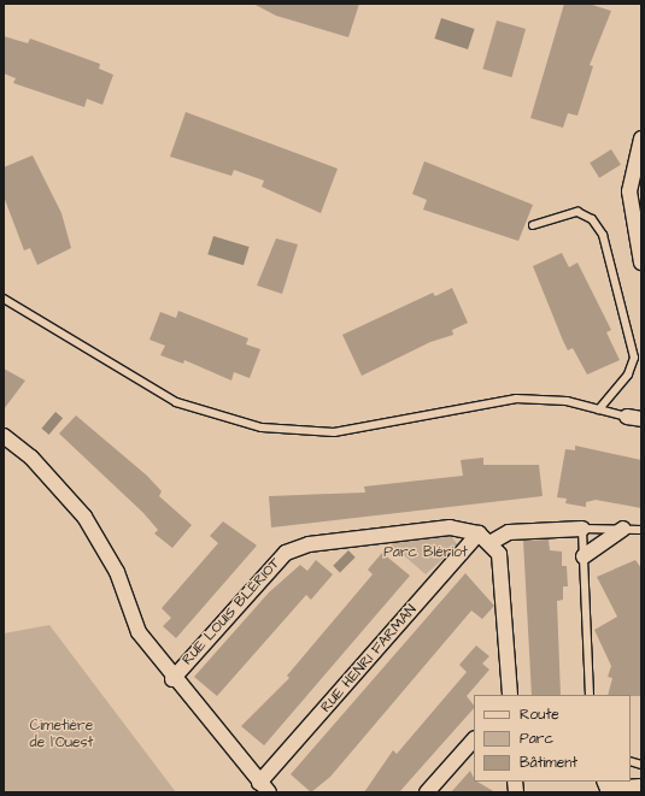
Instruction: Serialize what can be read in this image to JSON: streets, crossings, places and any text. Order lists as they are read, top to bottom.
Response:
{
  "streets": {
    "street": ["RUE LOUIS BLÉRIOT", "RUE HENRI FARMAN"]
  },
  "crossings": [
    ["RUE LOUIS BLÉRIOT", "RUE HENRI FARMAN"]
  ],
  "parks": ["Parc Blériot", "Cimetière de l'Ouest"],
  "legend": ["Route", "Parc", "Bâtiment"]
}
